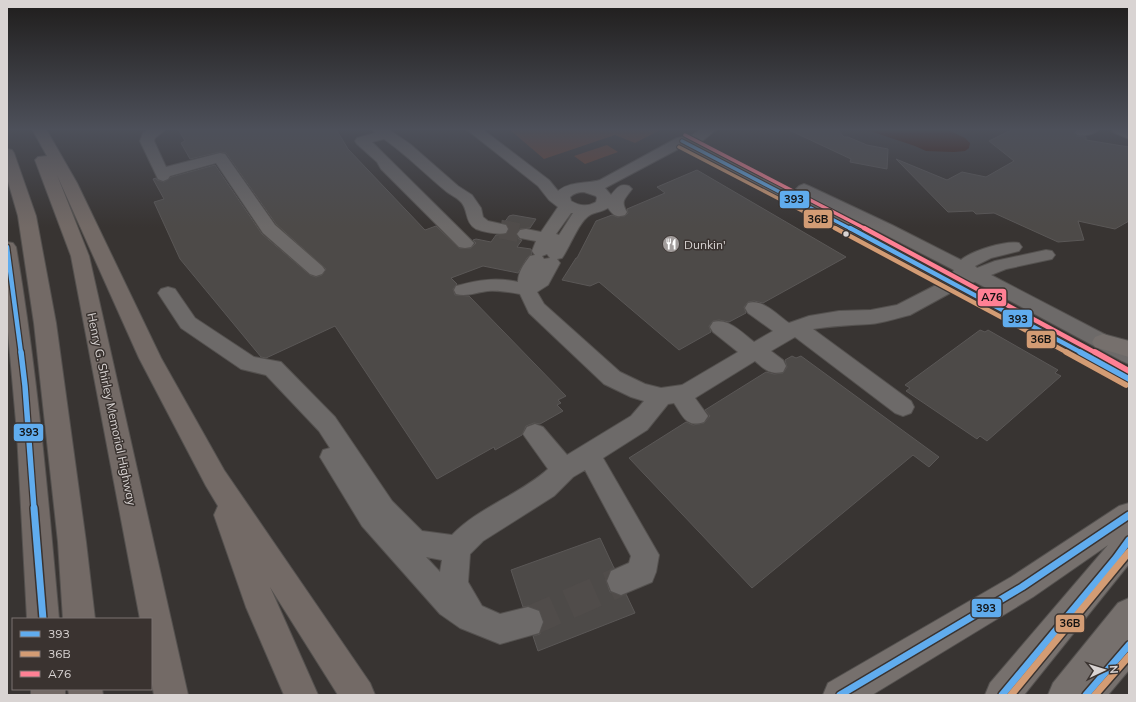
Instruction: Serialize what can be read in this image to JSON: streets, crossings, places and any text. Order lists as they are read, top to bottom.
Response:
{
  "streets": {
    "highway": ["Henry G. Shirley Memorial Highway"]
  },
  "places": {
    "restaurant": ["Dunkin'"]
  },
  "lines": ["transit line 393", "transit line 36B", "transit line A76"],
  "legend": ["393", "36B", "A76"],
  "north": "right"
}
